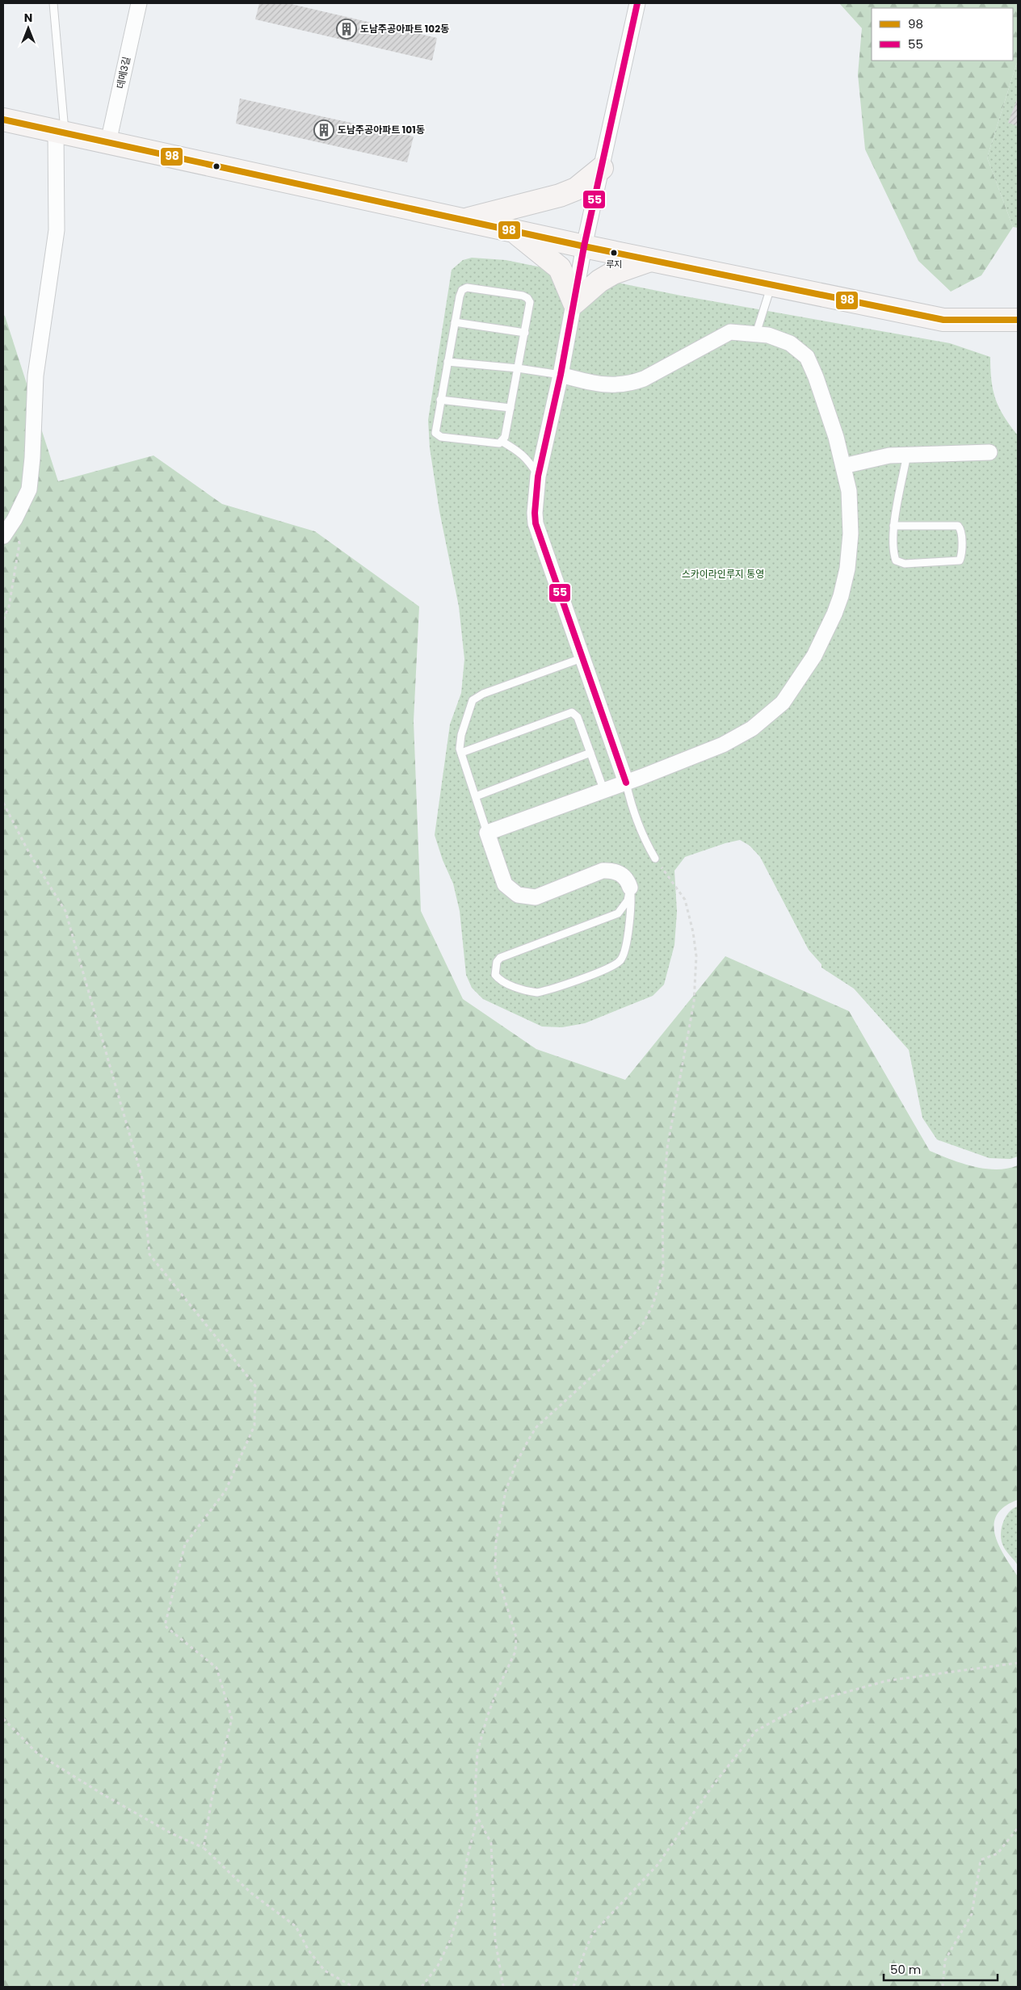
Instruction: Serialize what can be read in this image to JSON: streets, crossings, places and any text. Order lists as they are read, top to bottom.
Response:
{
  "streets": {
    "street": ["데메3길"]
  },
  "parks": ["스카이라인루지 통영"],
  "places": {
    "building": ["도남주공아파트 102동", "도남주공아파트 101동"],
    "other": ["루지"]
  },
  "lines": ["transit line 55", "transit line 98"],
  "legend": ["98", "55"],
  "scale_bar": "50 m",
  "north": "top"
}
